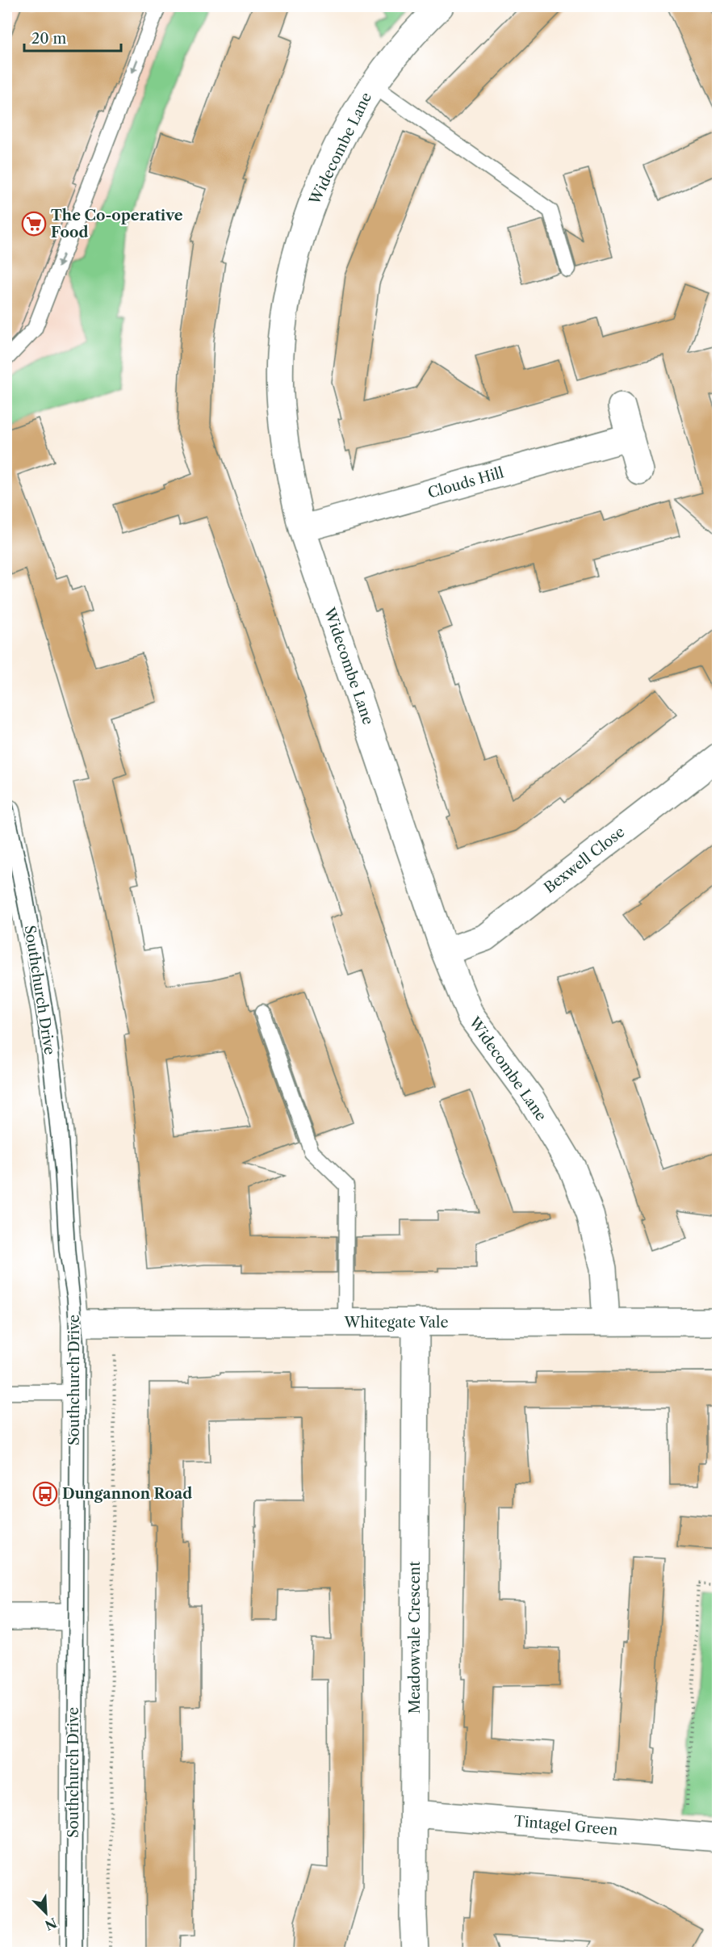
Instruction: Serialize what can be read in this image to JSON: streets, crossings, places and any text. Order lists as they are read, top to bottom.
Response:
{
  "streets": {
    "street": [
      "Widecombe Lane",
      "Clouds Hill",
      "Bexwell Close",
      "Southchurch Drive",
      "Whitegate Vale",
      "Meadowvale Crescent",
      "Tintagel Green"
    ]
  },
  "crossings": [
    ["Widecombe Lane", "Clouds Hill"],
    ["Widecombe Lane", "Bexwell Close"],
    ["Widecombe Lane", "Whitegate Vale"],
    ["Southchurch Drive", "Whitegate Vale"],
    ["Whitegate Vale", "Meadowvale Crescent"],
    ["Meadowvale Crescent", "Tintagel Green"]
  ],
  "places": {
    "supermarket": ["The Co-operative Food"],
    "bus stop": ["Dungannon Road"]
  },
  "scale_bar": "20 m",
  "north": "bottom right"
}
